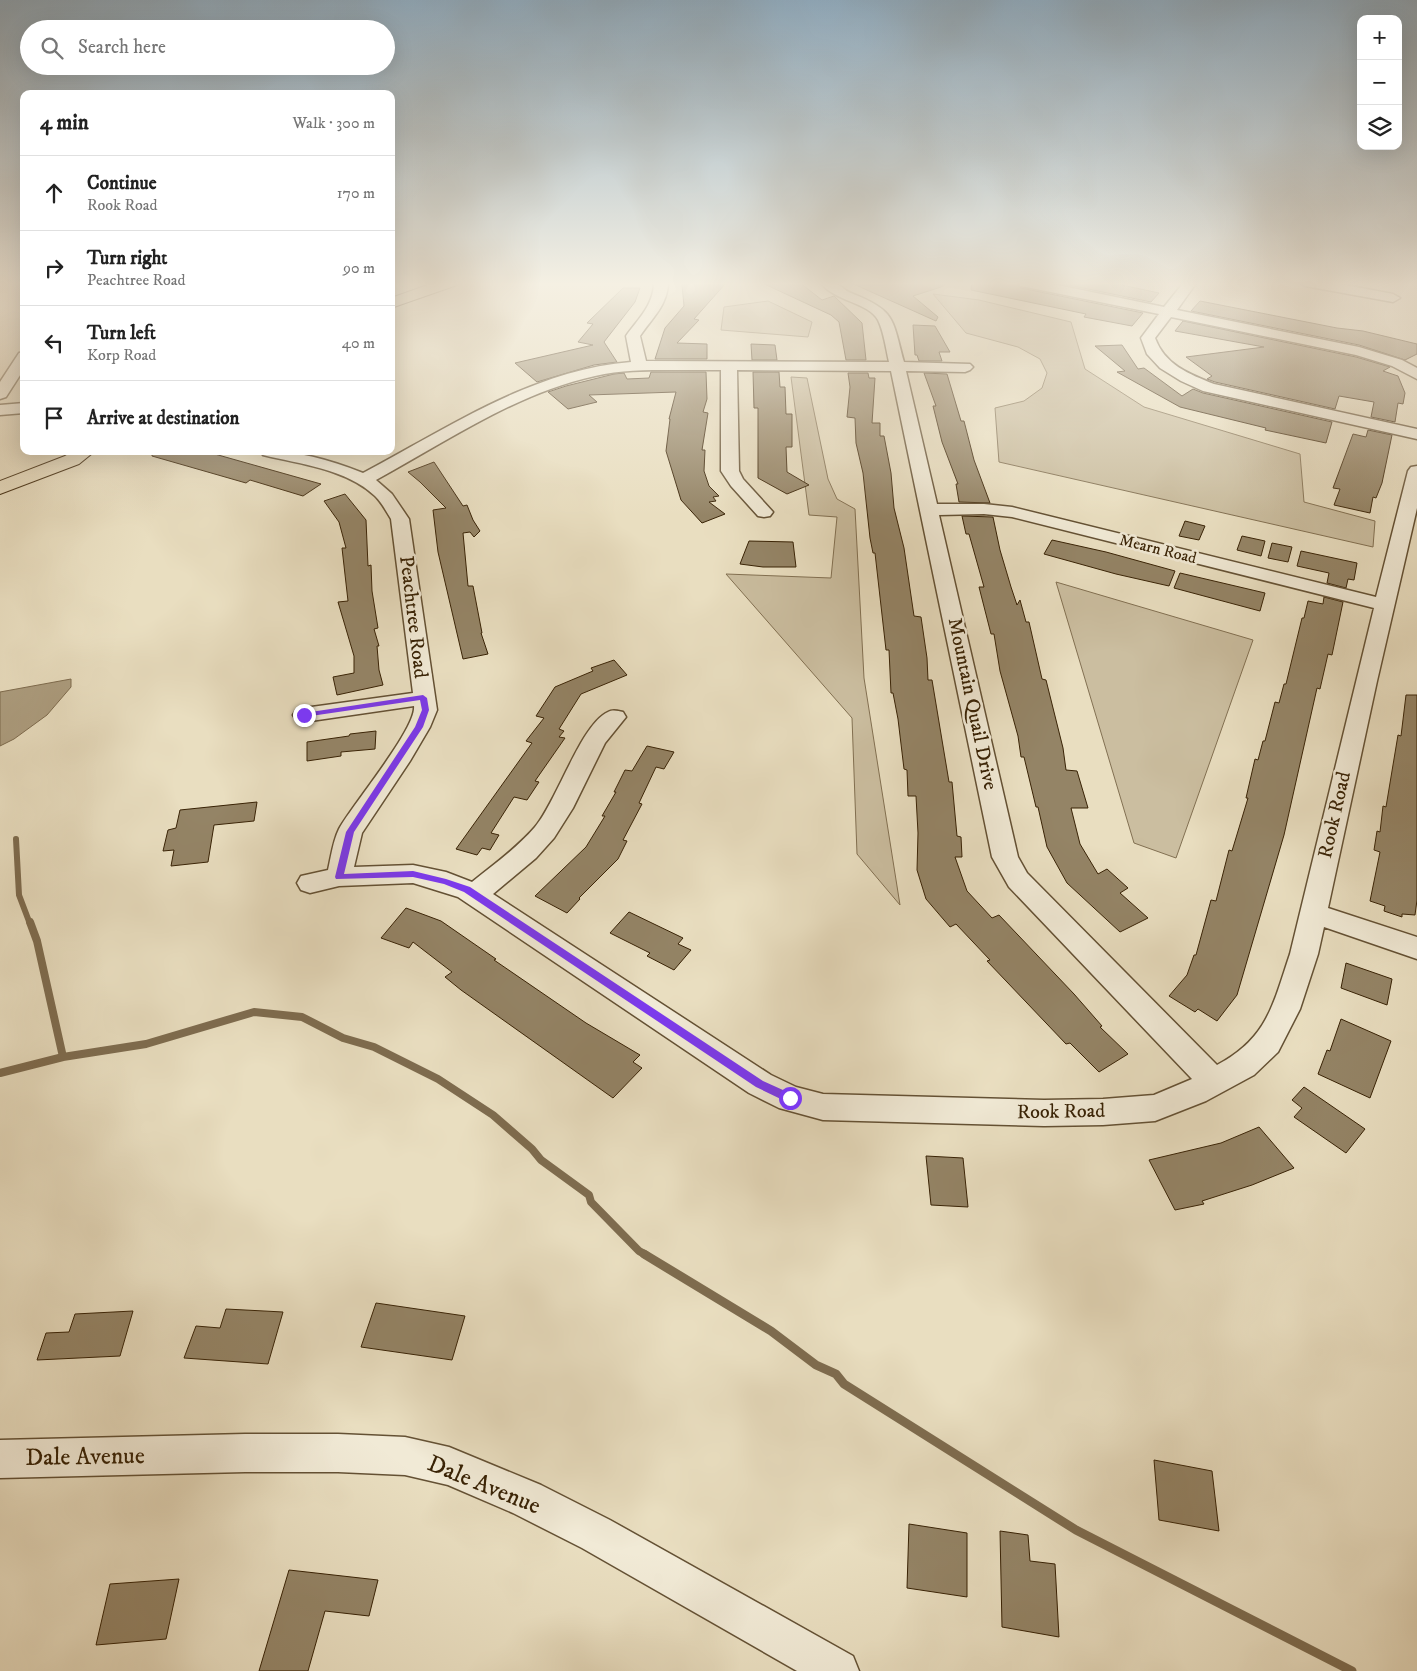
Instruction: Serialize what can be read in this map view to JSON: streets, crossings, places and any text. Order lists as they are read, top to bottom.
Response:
{
  "streets": {
    "street": [
      "Mearn Road",
      "Peachtree Road",
      "Mountain Quail Drive",
      "Rook Road",
      "Dale Avenue"
    ]
  },
  "crossings": [
    ["Mearn Road", "Mountain Quail Drive"],
    ["Mearn Road", "Rook Road"],
    ["Peachtree Road", "Rook Road"],
    ["Mountain Quail Drive", "Rook Road"]
  ],
  "page": {
    "map_buttons": ["+", "−"],
    "search": "Search here",
    "heading": ["4 min", "Walk · 300 m"],
    "list": [
      ["Continue", "Rook Road", "170 m"],
      ["Turn right", "Peachtree Road", "90 m"],
      ["Turn left", "Korp Road", "40 m"],
      "Arrive at destination"
    ]
  }
}
